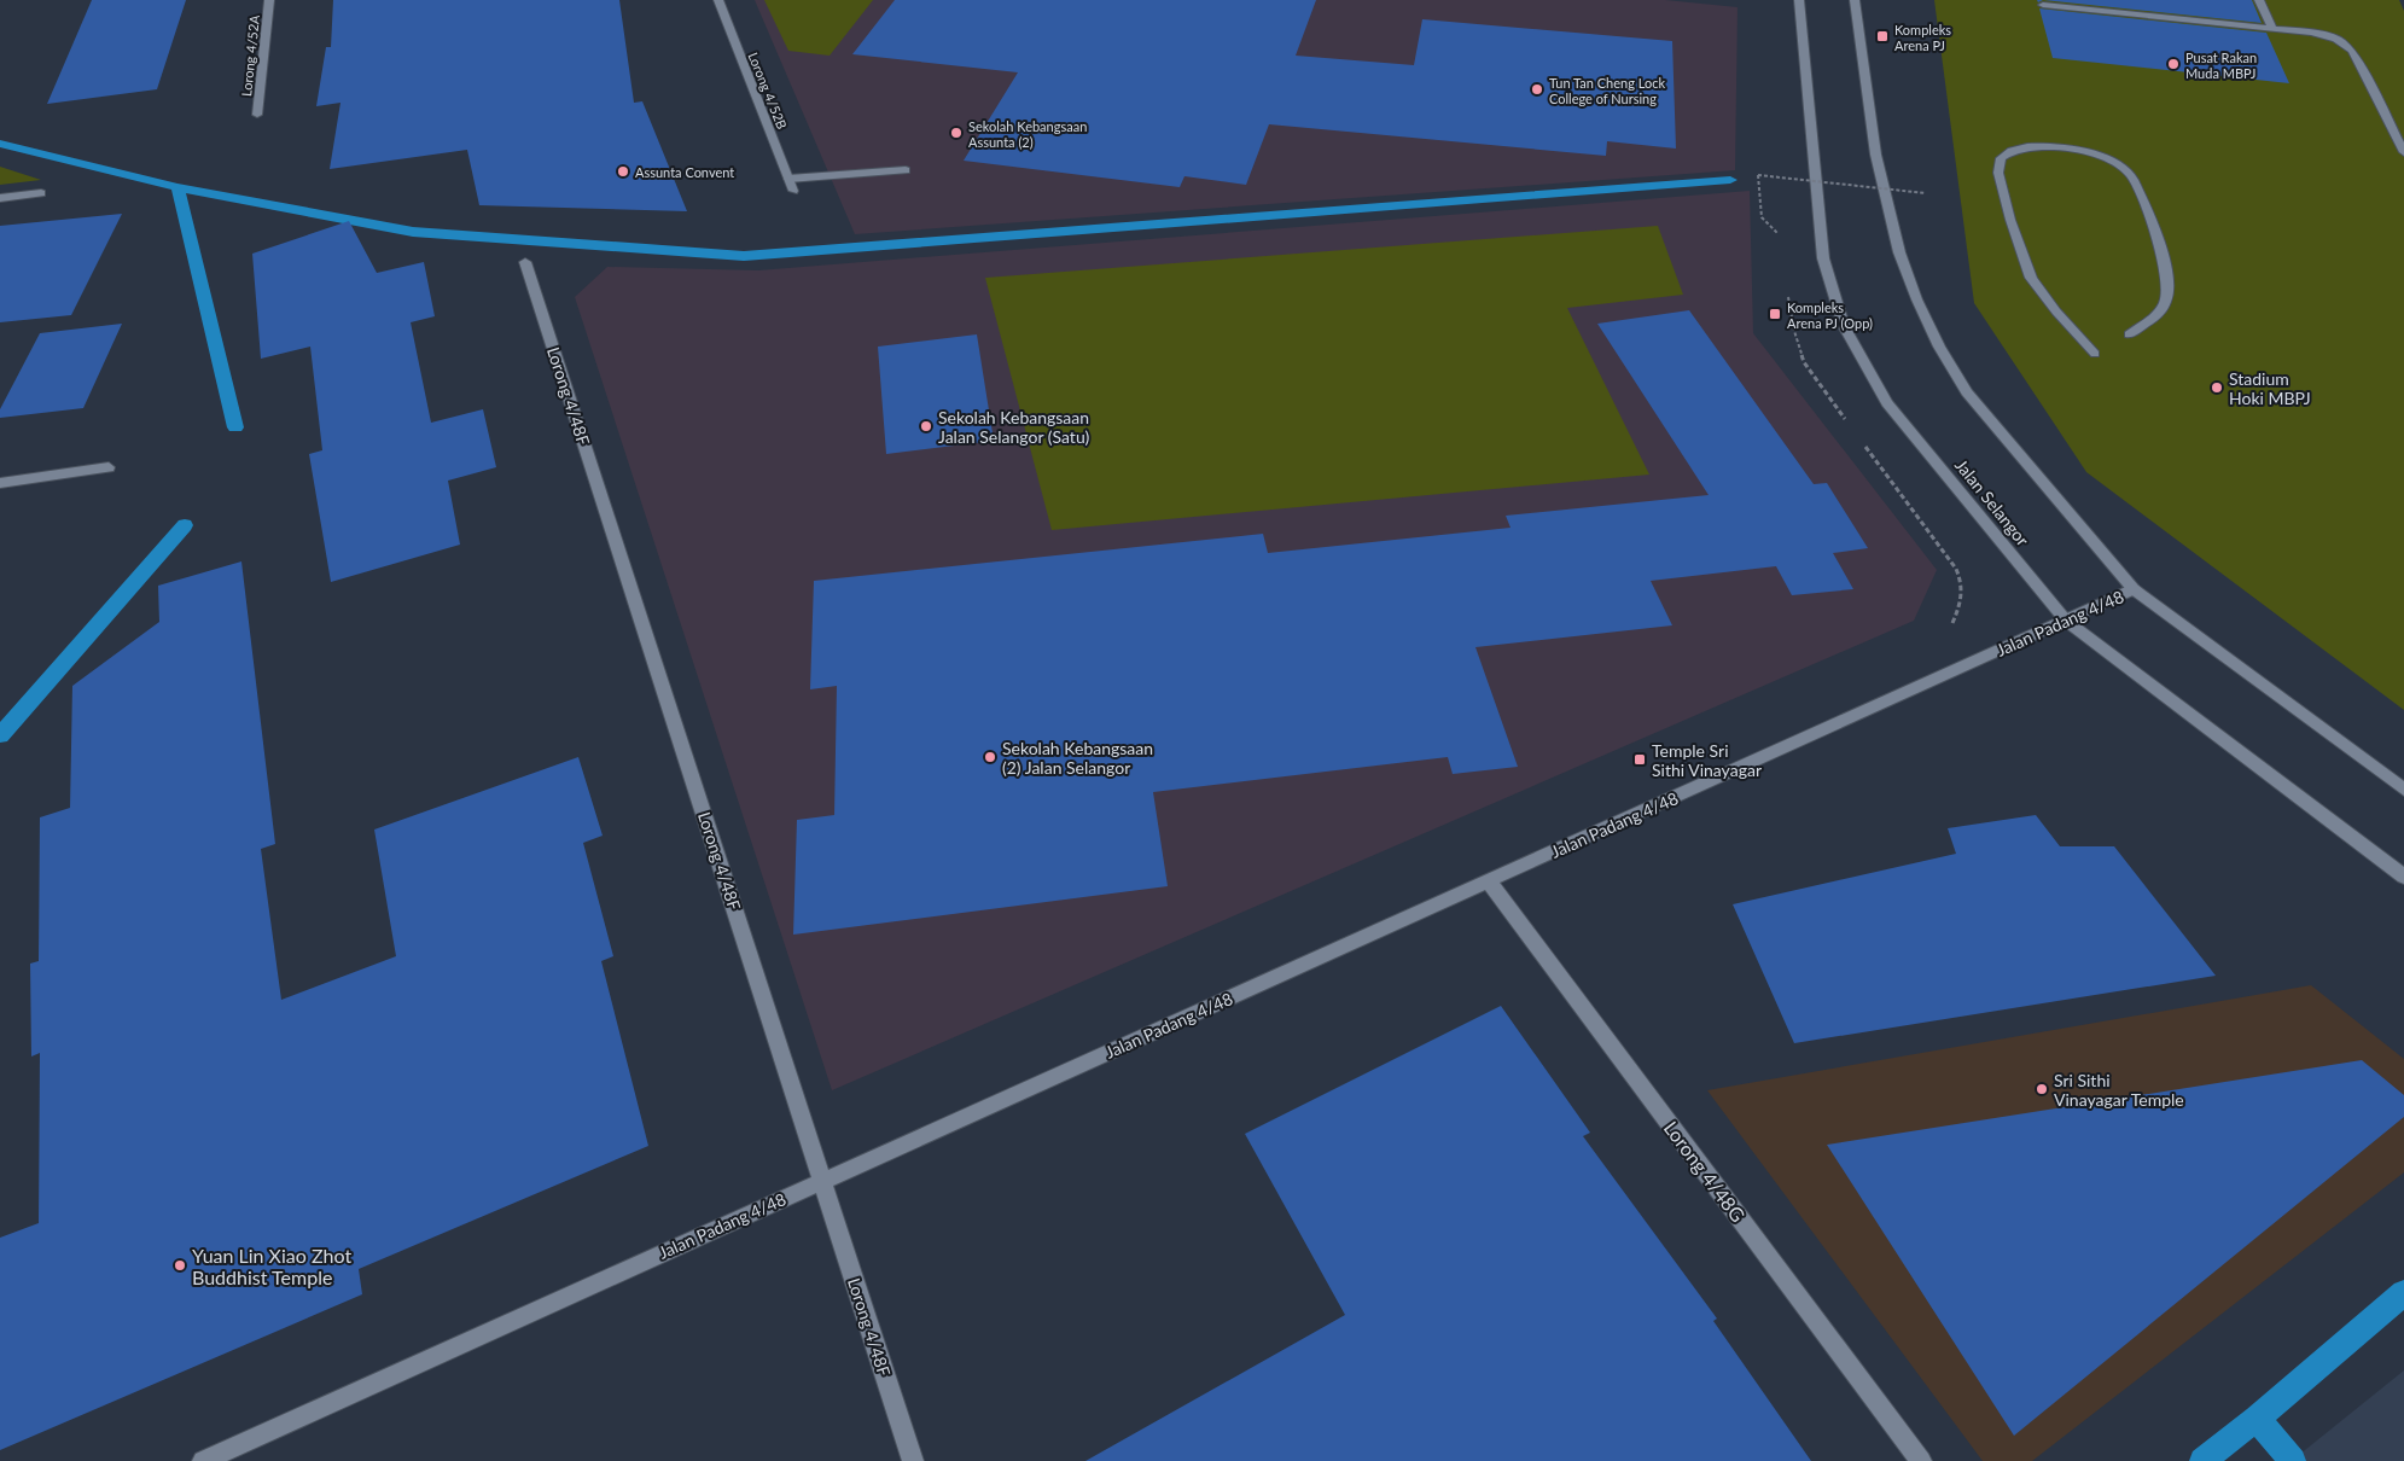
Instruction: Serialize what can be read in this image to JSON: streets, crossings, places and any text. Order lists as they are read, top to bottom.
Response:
{
  "streets": {
    "street": [
      "Lorong 4/52A",
      "Lorong 4/52B",
      "Lorong 4/48F",
      "Jalan Selangor",
      "Jalan Padang 4/48",
      "Lorong 4/48G"
    ]
  },
  "crossings": [
    ["Lorong 4/48F", "Jalan Padang 4/48"],
    ["Jalan Selangor", "Jalan Padang 4/48"],
    ["Jalan Padang 4/48", "Lorong 4/48G"]
  ],
  "places": {
    "transit": ["Kompleks Arena PJ", "Kompleks Arena PJ (Opp)", "Temple Sri Sithi Vinayagar"],
    "other": [
      "Pusat Rakan Muda MBPJ",
      "Tun Tan Cheng Lock College of Nursing",
      "Sekolah Kebangsaan Assunta (2)",
      "Assunta Convent",
      "Stadium Hoki MBPJ",
      "Sekolah Kebangsaan Jalan Selangor (Satu)",
      "Sekolah Kebangsaan (2) Jalan Selangor",
      "Sri Sithi Vinayagar Temple",
      "Yuan Lin Xiao Zhot Buddhist Temple"
    ]
  }
}
